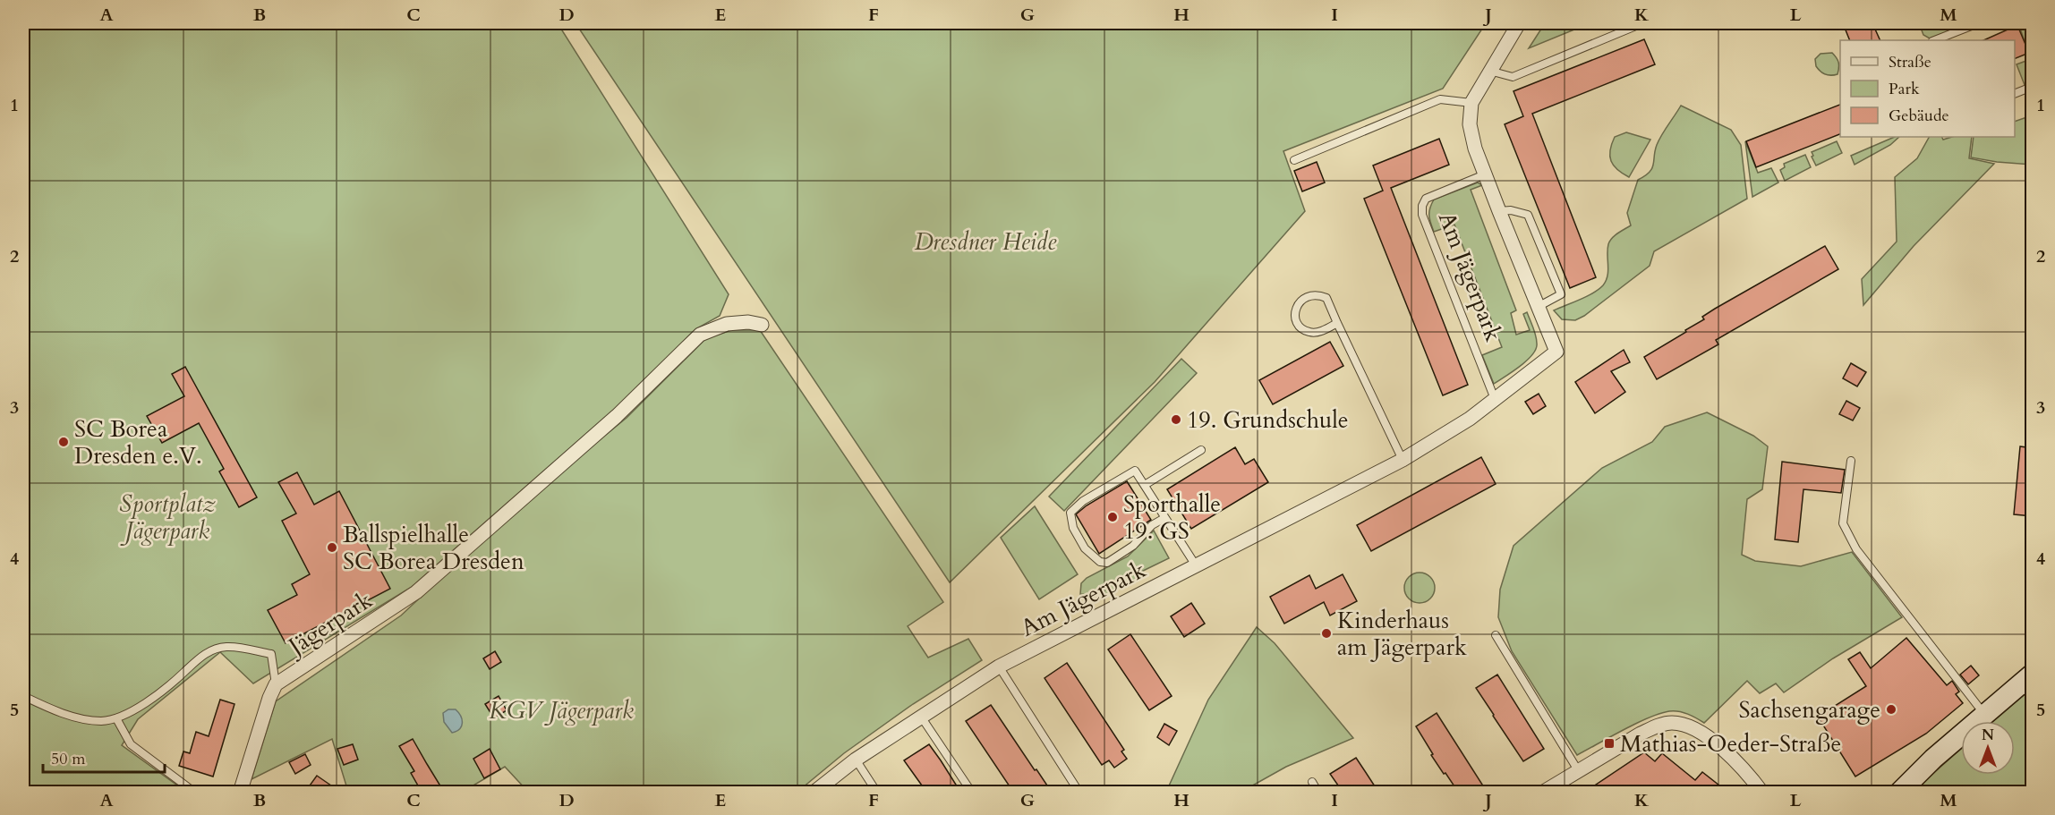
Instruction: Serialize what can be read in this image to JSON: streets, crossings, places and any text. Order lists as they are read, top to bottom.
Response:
{
  "streets": {
    "street": ["Am Jägerpark", "Jägerpark"]
  },
  "parks": ["Dresdner Heide", "Sportplatz Jägerpark", "KGV Jägerpark"],
  "places": {
    "other": [
      "19. Grundschule",
      "SC Borea Dresden e.V.",
      "Sporthalle 19. GS",
      "Ballspielhalle SC Borea Dresden",
      "Kinderhaus am Jägerpark",
      "Sachsengarage"
    ],
    "transit": ["Mathias-Oeder-Straße"]
  },
  "legend": ["Straße", "Park", "Gebäude"],
  "scale_bar": "50 m",
  "north": "top",
  "grid": {
    "columns": [
      "A",
      "B",
      "C",
      "D",
      "E",
      "F",
      "G",
      "H",
      "I",
      "J",
      "K",
      "L",
      "M"
    ],
    "rows": [
      "1",
      "2",
      "3",
      "4",
      "5"
    ]
  }
}
